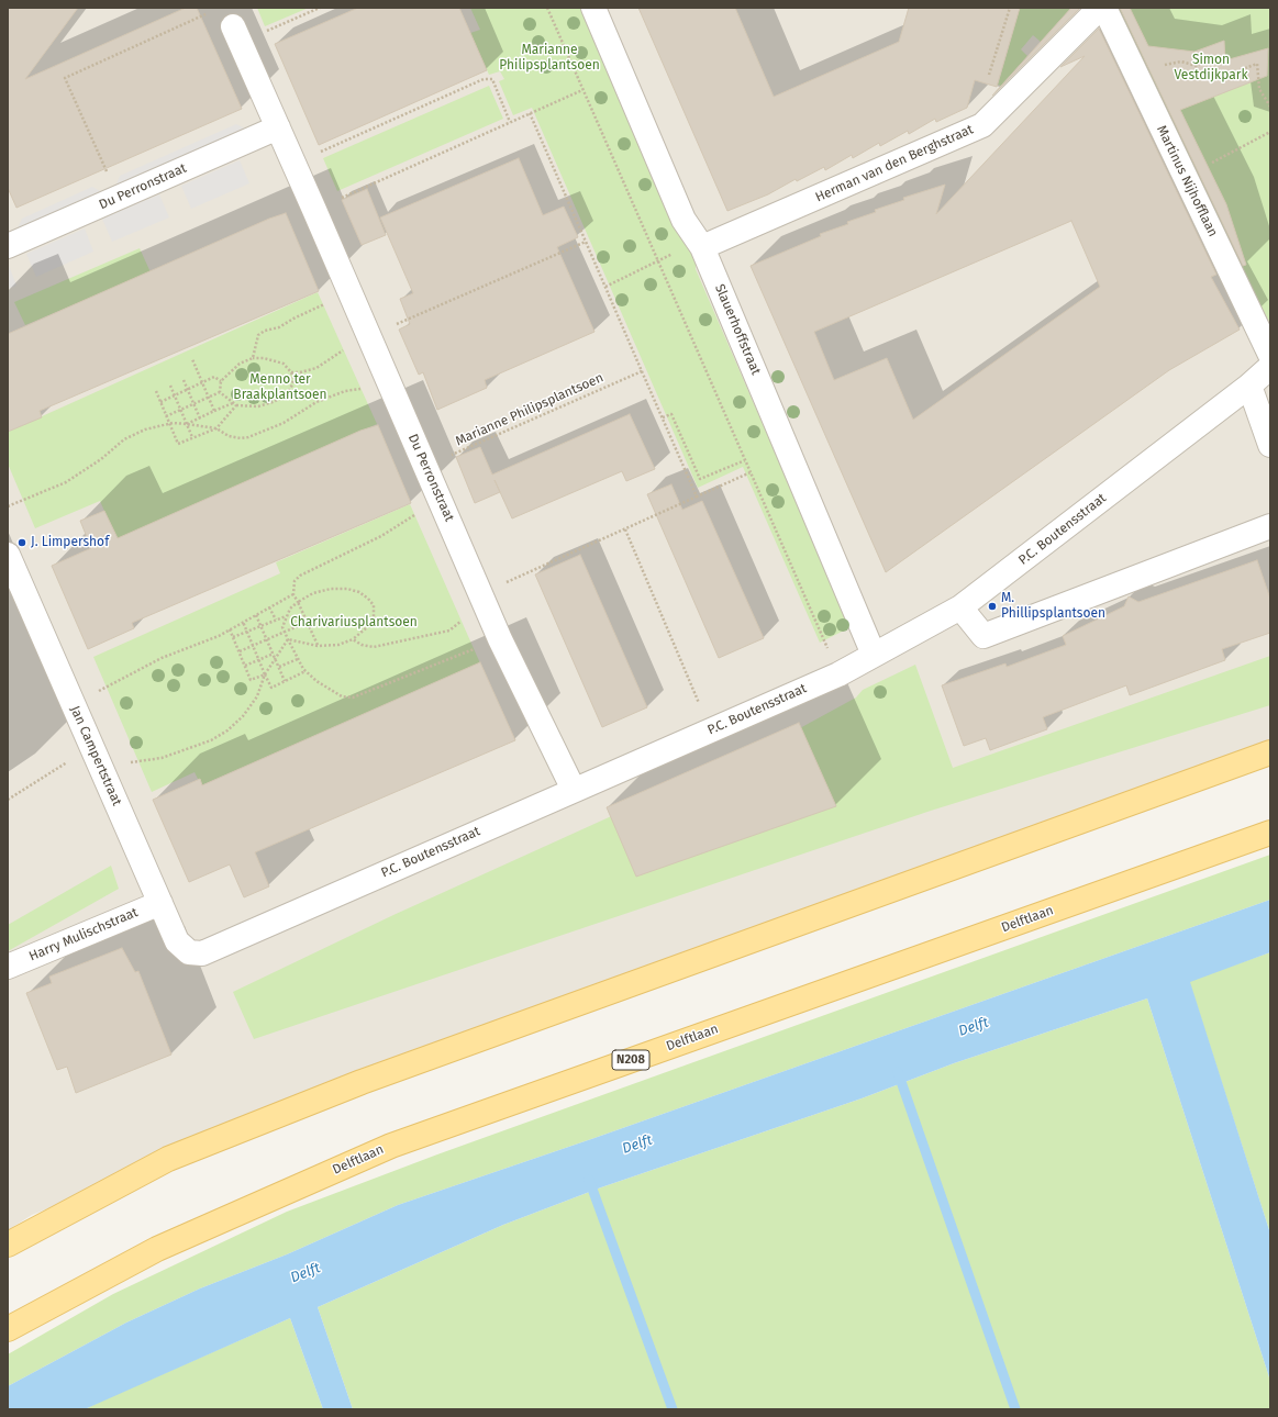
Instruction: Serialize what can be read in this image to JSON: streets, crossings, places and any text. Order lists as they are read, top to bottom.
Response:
{
  "streets": {
    "main road": ["Delftlaan", "N208"],
    "street": [
      "Herman van den Berghstraat",
      "Martinus Nijhofflaan",
      "Du Perronstraat",
      "Slauerhoffstraat",
      "P.C. Boutensstraat",
      "Jan Campertstraat",
      "Harry Mulischstraat"
    ],
    "path": ["Marianne Philipsplantsoen"]
  },
  "crossings": [
    ["Herman van den Berghstraat", "Slauerhoffstraat"],
    ["Du Perronstraat", "Marianne Philipsplantsoen"],
    ["Du Perronstraat", "P.C. Boutensstraat"],
    ["Slauerhoffstraat", "P.C. Boutensstraat"],
    ["P.C. Boutensstraat", "Jan Campertstraat"],
    ["Jan Campertstraat", "Harry Mulischstraat"]
  ],
  "water": ["Delft"],
  "parks": [
    "Marianne Philipsplantsoen",
    "Simon Vestdijkpark",
    "Menno ter Braakplantsoen",
    "Charivariusplantsoen"
  ],
  "places": ["J. Limpershof", "M. Phillipsplantsoen"]
}
